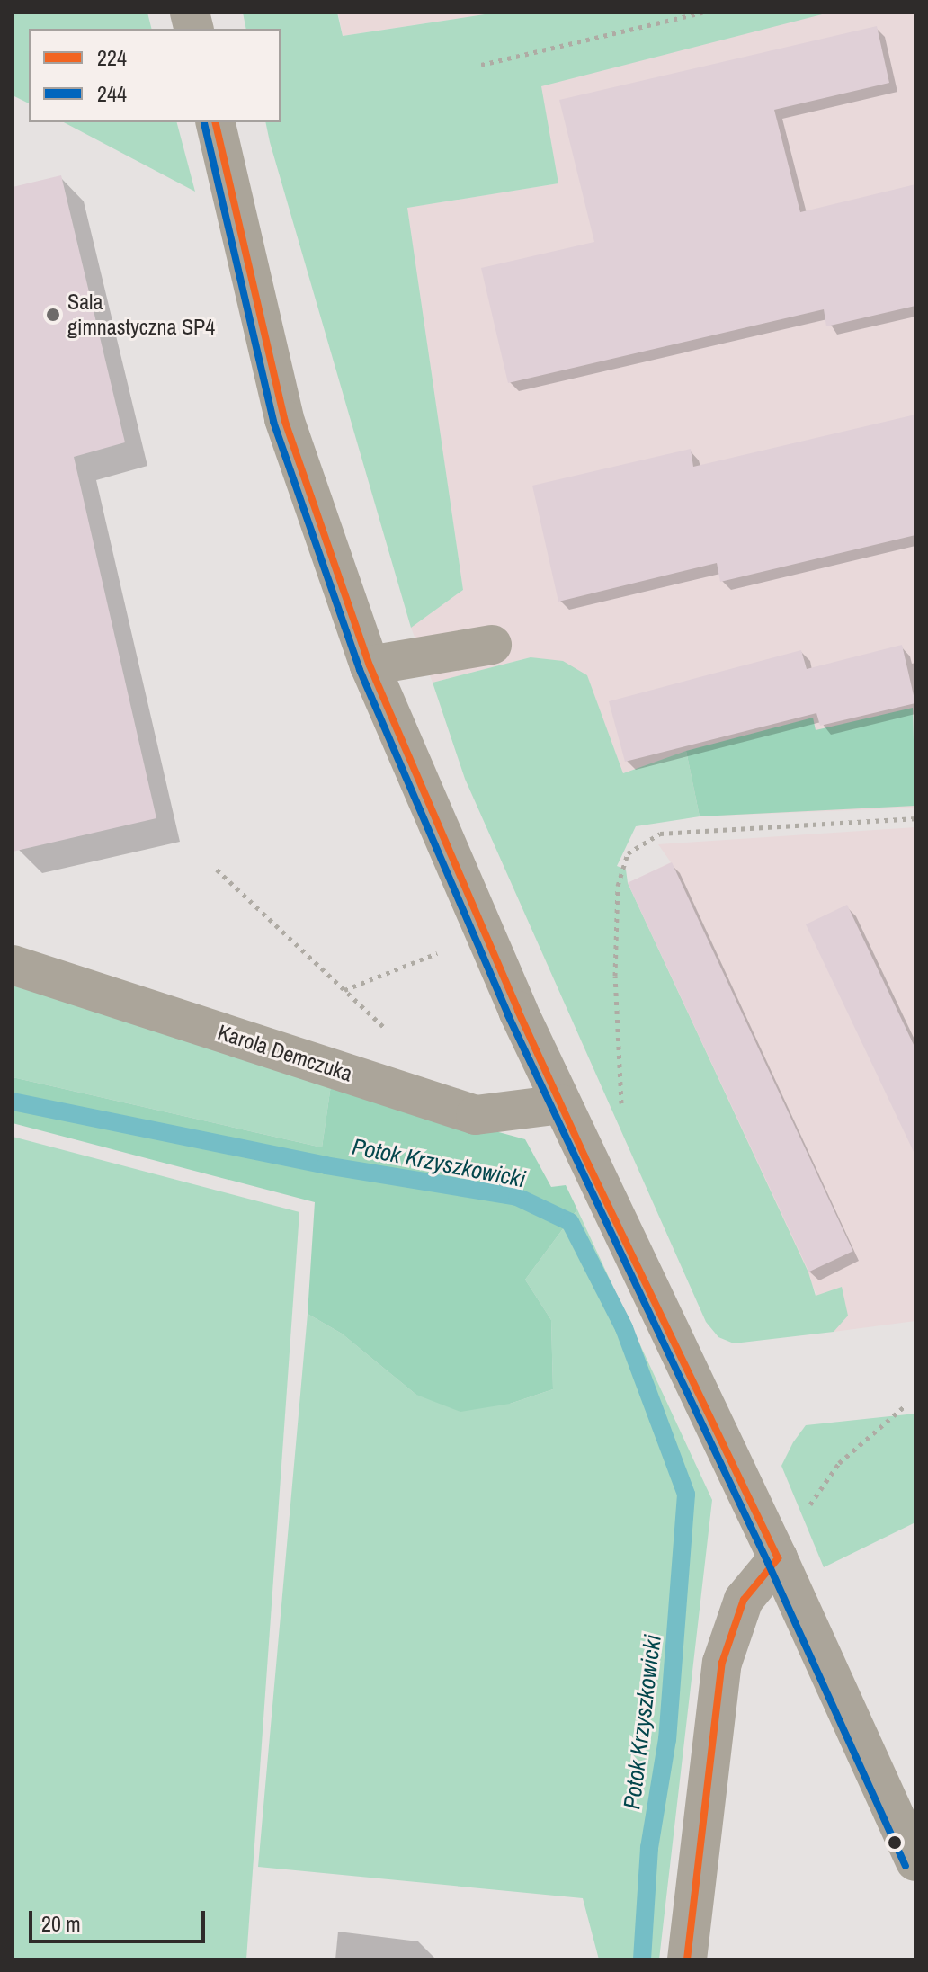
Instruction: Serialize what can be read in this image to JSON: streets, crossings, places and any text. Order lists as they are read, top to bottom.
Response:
{
  "streets": {
    "street": ["Karola Demczuka"]
  },
  "water": ["Potok Krzyszkowicki"],
  "places": ["Sala gimnastyczna SP4"],
  "lines": ["transit line 224", "transit line 244"],
  "legend": ["224", "244"],
  "scale_bar": "20 m"
}
